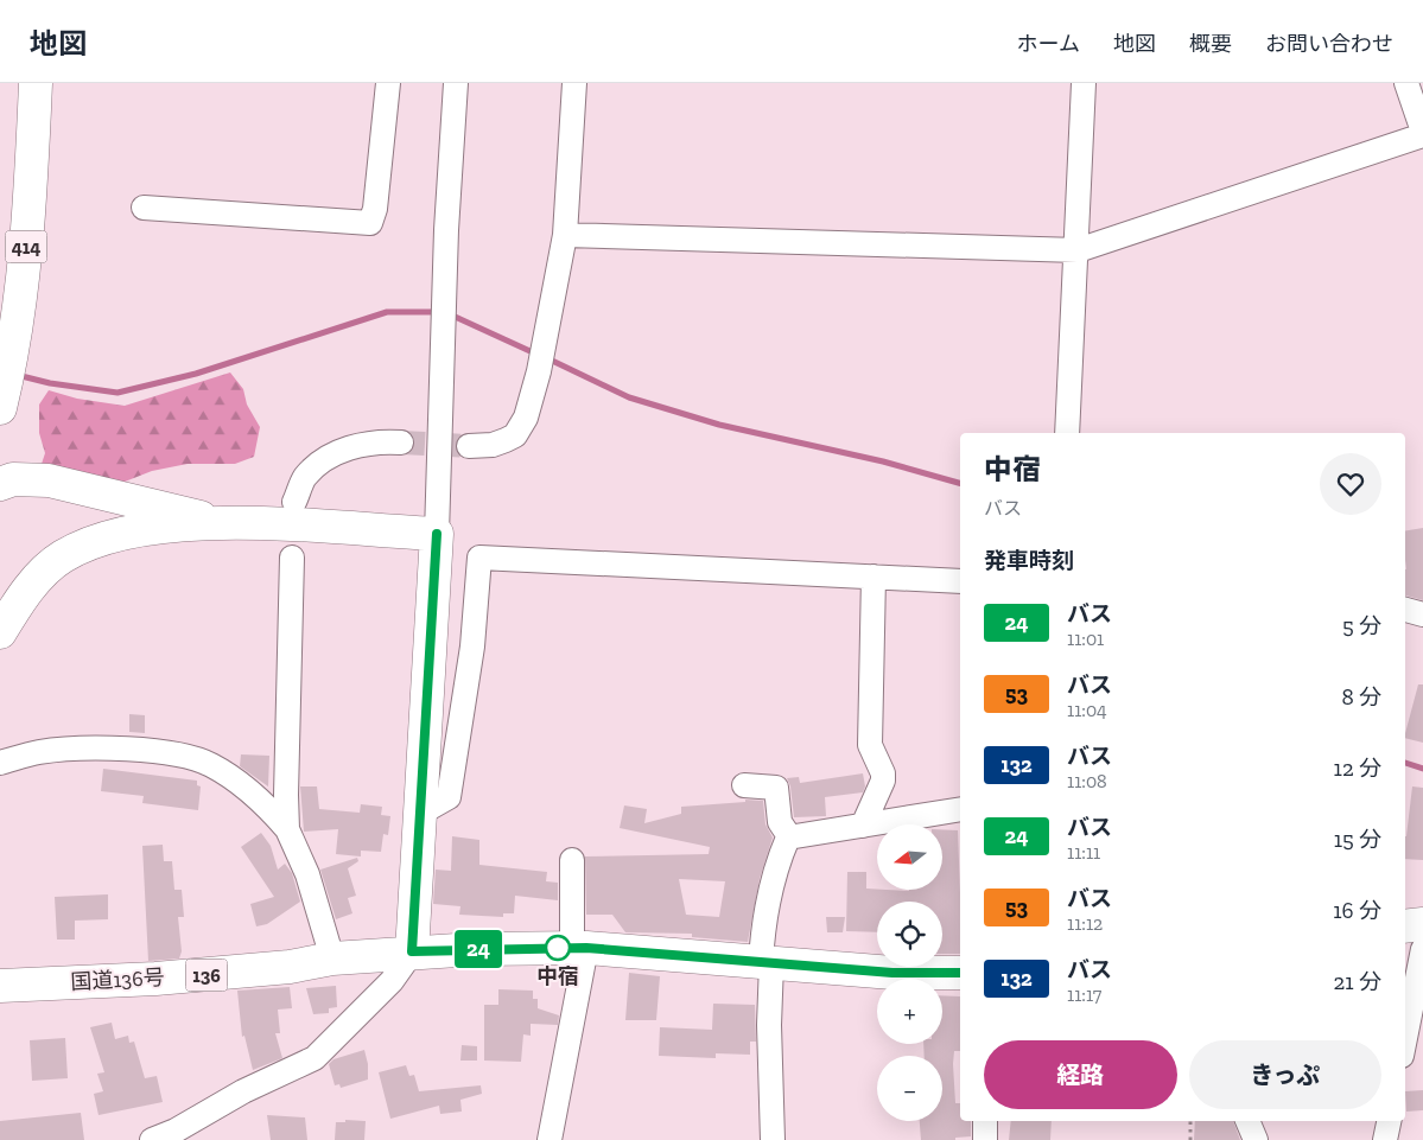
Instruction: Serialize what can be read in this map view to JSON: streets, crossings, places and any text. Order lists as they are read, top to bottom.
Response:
{
  "streets": {
    "highway": ["414", "136", "国道136号"]
  },
  "places": ["中宿"],
  "lines": ["bus line 24"],
  "north": "left",
  "page": {
    "header": "地図",
    "nav": [
      "ホーム",
      "地図",
      "概要",
      "お問い合わせ"
    ],
    "on_map": "24",
    "heading": [
      ["中宿", "バス"],
      "発車時刻"
    ],
    "list": [
      {
        "mark": "24",
        "name": "バス",
        "note": "11:01",
        "value": "5 分"
      },
      {
        "mark": "53",
        "name": "バス",
        "note": "11:04",
        "value": "8 分"
      },
      {
        "mark": "132",
        "name": "バス",
        "note": "11:08",
        "value": "12 分"
      },
      {
        "mark": "24",
        "name": "バス",
        "note": "11:11",
        "value": "15 分"
      },
      {
        "mark": "53",
        "name": "バス",
        "note": "11:12",
        "value": "16 分"
      },
      {
        "mark": "132",
        "name": "バス",
        "note": "11:17",
        "value": "21 分"
      }
    ],
    "map_buttons": ["+", "−"],
    "buttons": ["経路", "きっぷ"]
  }
}
